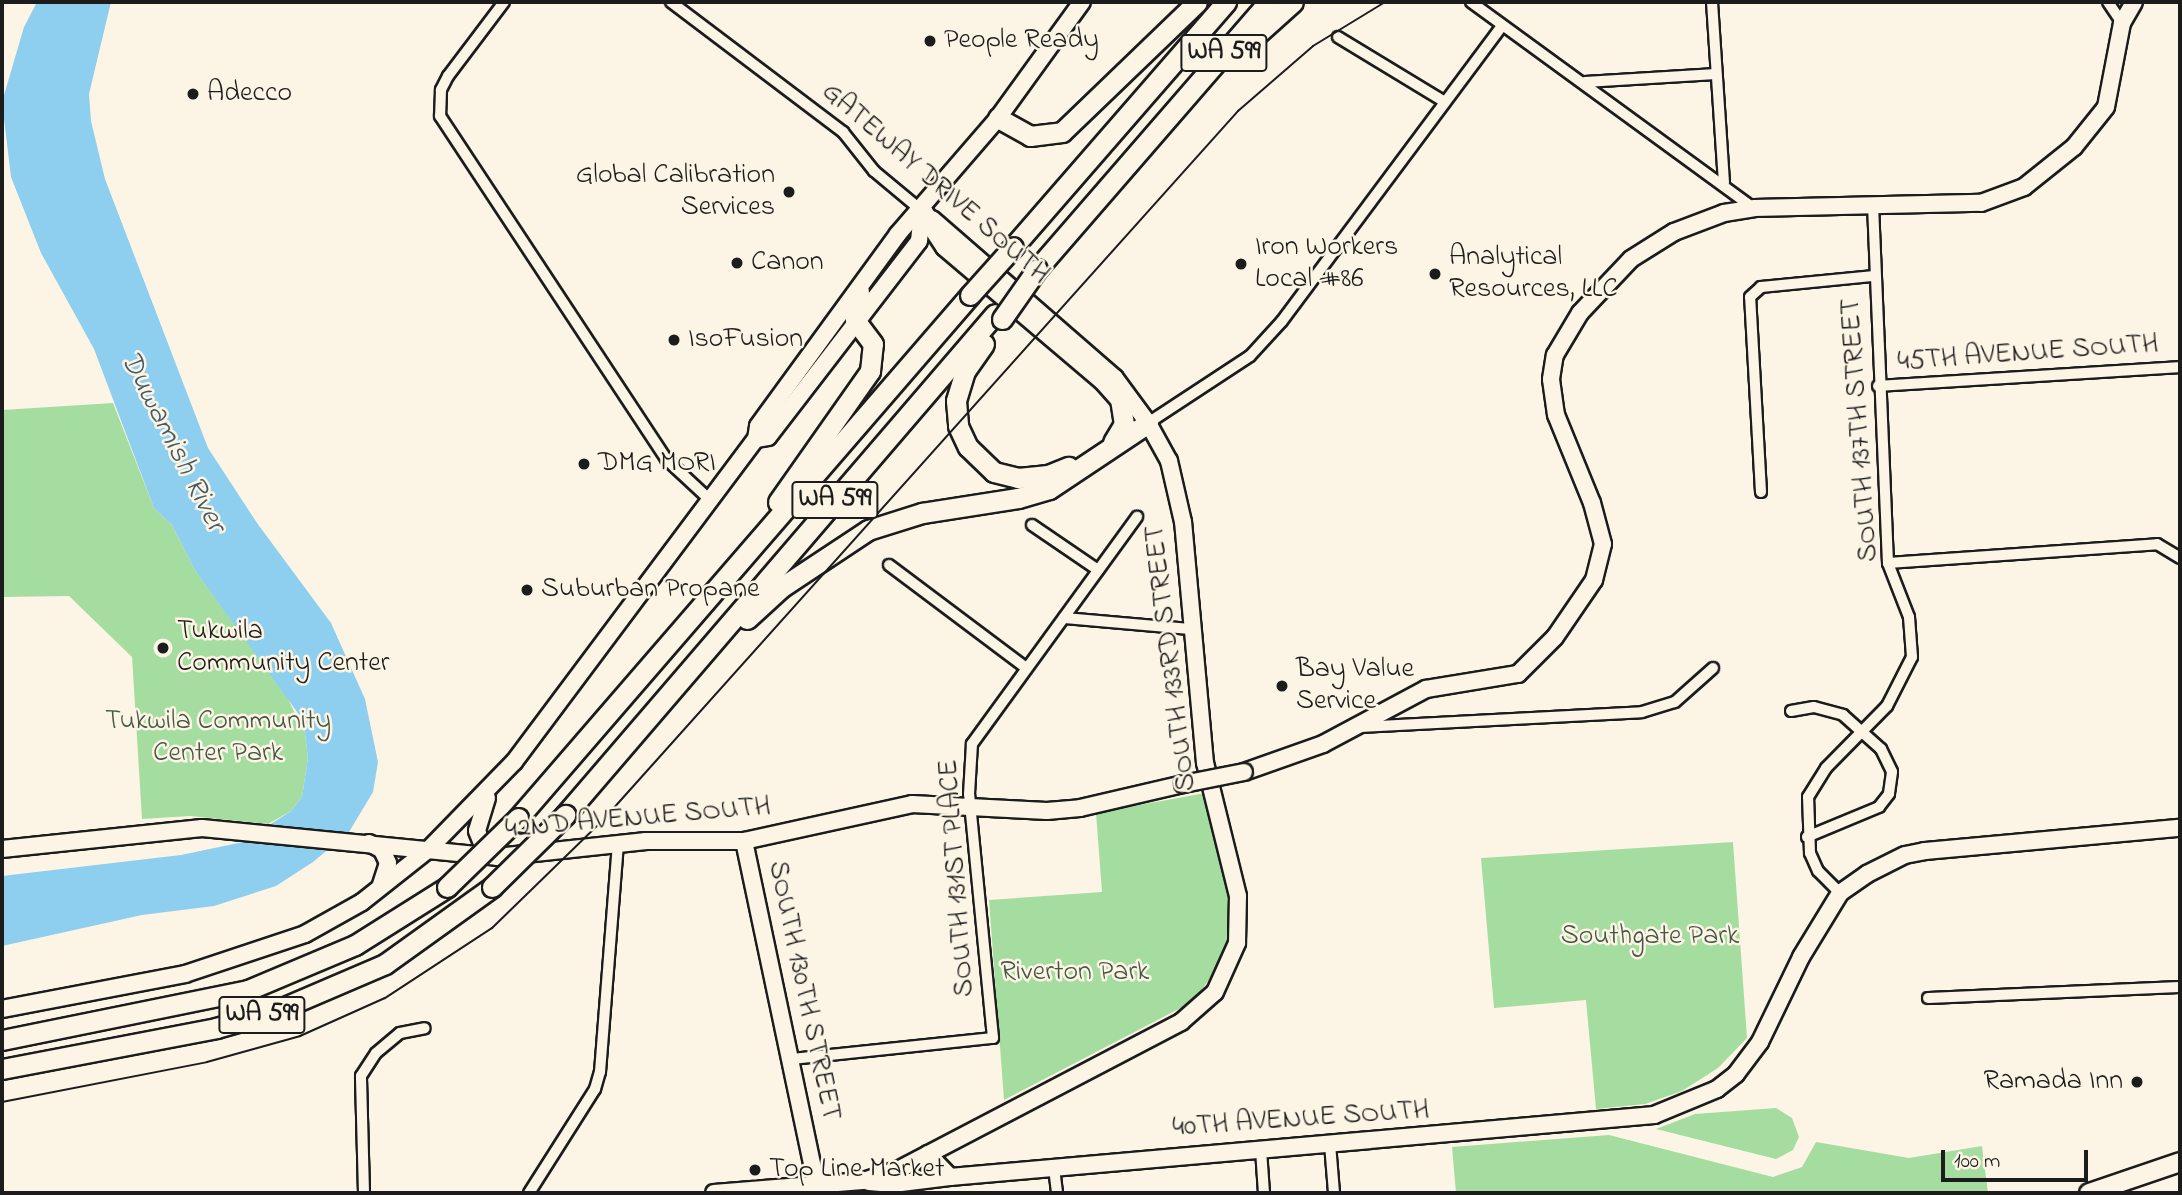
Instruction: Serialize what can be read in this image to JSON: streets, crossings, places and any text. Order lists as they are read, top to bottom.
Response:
{
  "streets": {
    "highway": ["WA 599"],
    "street": [
      "GATEWAY DRIVE SOUTH",
      "45TH AVENUE SOUTH",
      "SOUTH 137TH STREET",
      "SOUTH 133RD STREET",
      "42ND AVENUE SOUTH",
      "SOUTH 131ST PLACE",
      "SOUTH 130TH STREET",
      "40TH AVENUE SOUTH"
    ]
  },
  "crossings": [
    ["GATEWAY DRIVE SOUTH", "SOUTH 133RD STREET"],
    ["45TH AVENUE SOUTH", "SOUTH 137TH STREET"],
    ["SOUTH 137TH STREET", "42ND AVENUE SOUTH"],
    ["SOUTH 137TH STREET", "40TH AVENUE SOUTH"],
    ["42ND AVENUE SOUTH", "SOUTH 131ST PLACE"],
    ["42ND AVENUE SOUTH", "SOUTH 130TH STREET"],
    ["SOUTH 131ST PLACE", "SOUTH 130TH STREET"]
  ],
  "water": ["Duwamish River"],
  "parks": ["Tukwila Community Center Park", "Southgate Park", "Riverton Park"],
  "places": [
    "People Ready",
    "Adecco",
    "Global Calibration Services",
    "Canon",
    "Iron Workers Local #86",
    "Analytical Resources, LLC",
    "IsoFusion",
    "DMG MORI",
    "Suburban Propane",
    "Tukwila Community Center",
    "Bay Value Service",
    "Ramada Inn",
    "Top Line Market"
  ],
  "scale_bar": "100 m"
}
